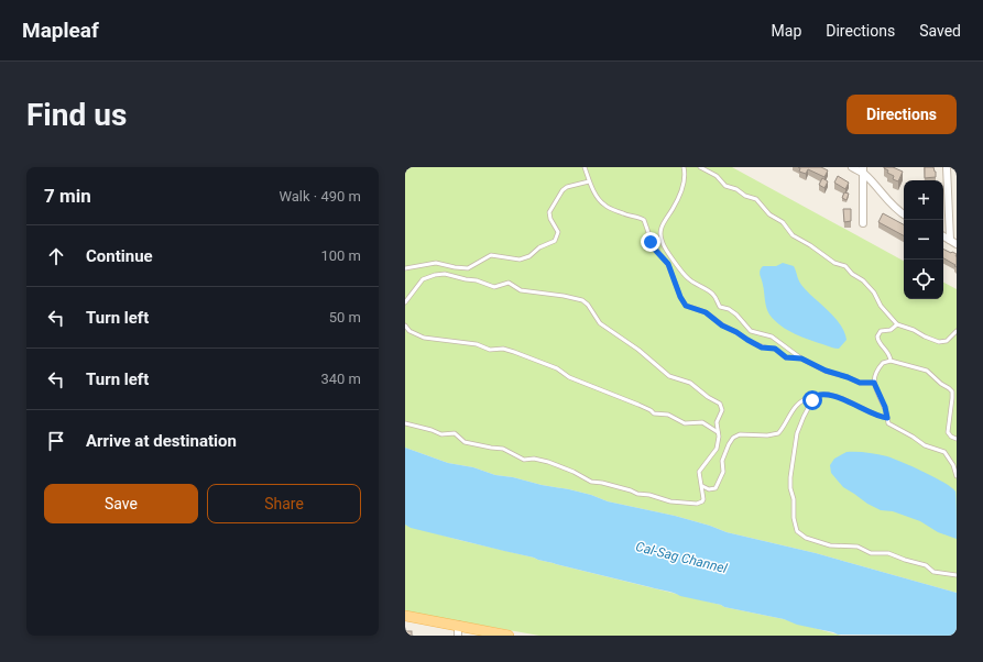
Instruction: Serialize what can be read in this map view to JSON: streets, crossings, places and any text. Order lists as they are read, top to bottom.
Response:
{
  "water": ["Cal-Sag Channel"],
  "page": {
    "header": "Mapleaf",
    "nav": ["Map", "Directions", "Saved"],
    "buttons": [
      "Directions",
      ["Save", "Share"]
    ],
    "title": "Find us",
    "heading": ["7 min", "Walk · 490 m"],
    "map_buttons": ["+", "−"],
    "list": [
      ["Continue", "100 m"],
      ["Turn left", "50 m"],
      ["Turn left", "340 m"],
      "Arrive at destination"
    ]
  }
}
